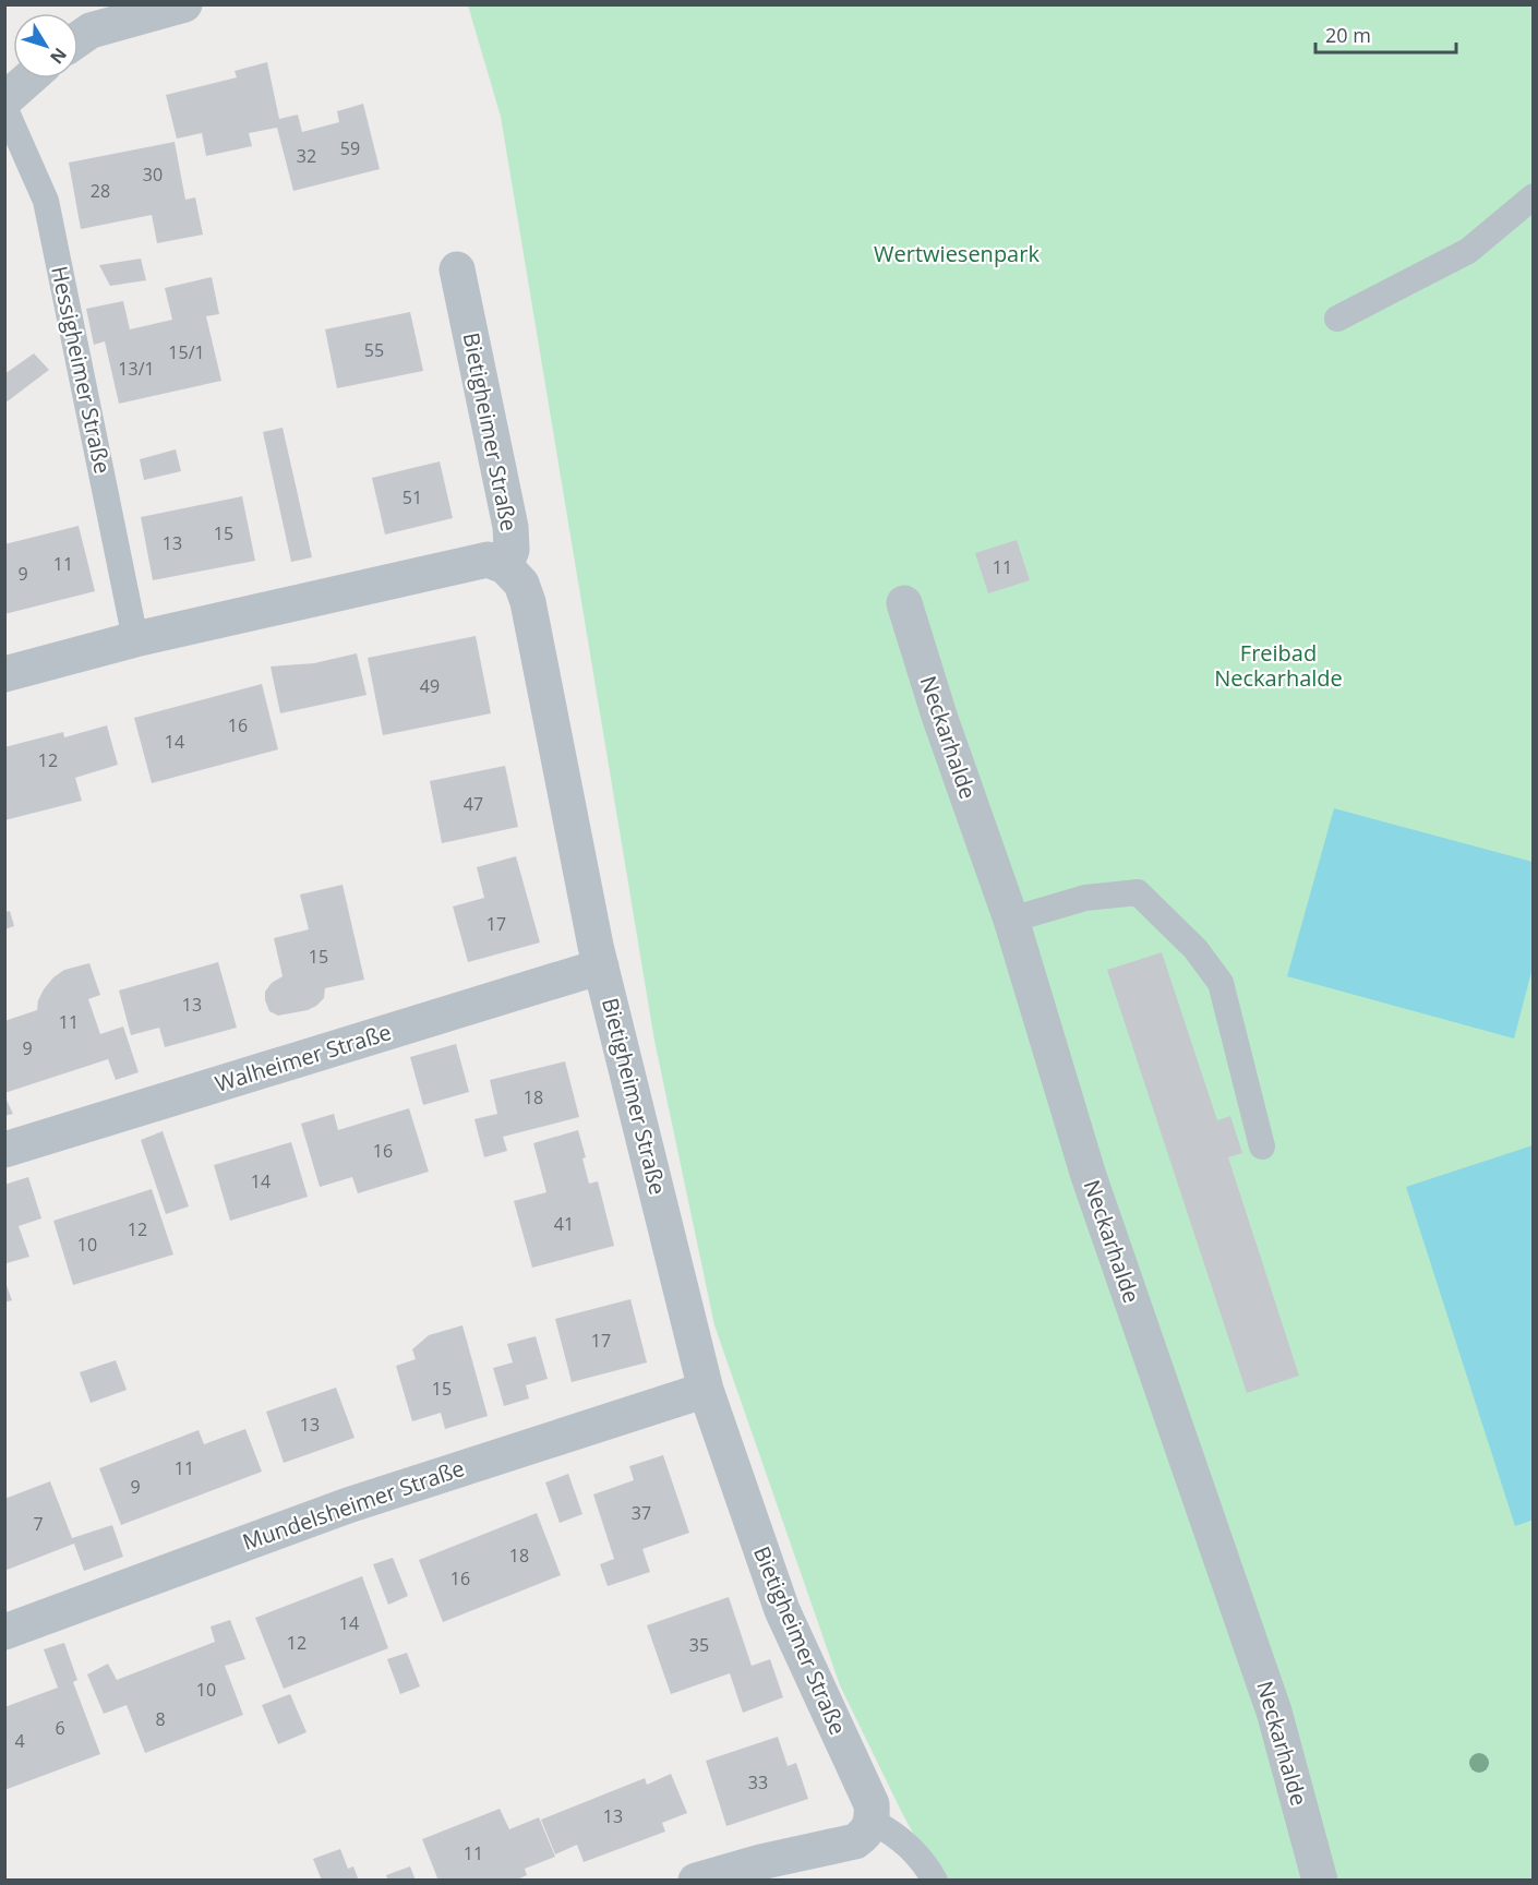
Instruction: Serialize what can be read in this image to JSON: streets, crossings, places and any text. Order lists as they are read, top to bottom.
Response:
{
  "streets": {
    "street": [
      "Bietigheimer Straße",
      "Neckarhalde",
      "Walheimer Straße",
      "Mundelsheimer Straße"
    ],
    "lane": ["Hessigheimer Straße"]
  },
  "crossings": [
    ["Bietigheimer Straße", "Walheimer Straße"],
    ["Bietigheimer Straße", "Mundelsheimer Straße"]
  ],
  "parks": ["Wertwiesenpark", "Freibad Neckarhalde"],
  "house_numbers": [
    "59",
    "32",
    "30",
    "28",
    "55",
    "15/1",
    "13/1",
    "51",
    "15",
    "13",
    "11",
    "11",
    "9",
    "49",
    "16",
    "14",
    "12",
    "47",
    "17",
    "15",
    "13",
    "11",
    "9",
    "18",
    "16",
    "14",
    "41",
    "12",
    "10",
    "17",
    "15",
    "13",
    "11",
    "9",
    "37",
    "7",
    "18",
    "16",
    "14",
    "12",
    "35",
    "10",
    "8",
    "6",
    "4",
    "33",
    "13",
    "11"
  ],
  "scale_bar": "20 m",
  "north": "bottom right"
}
